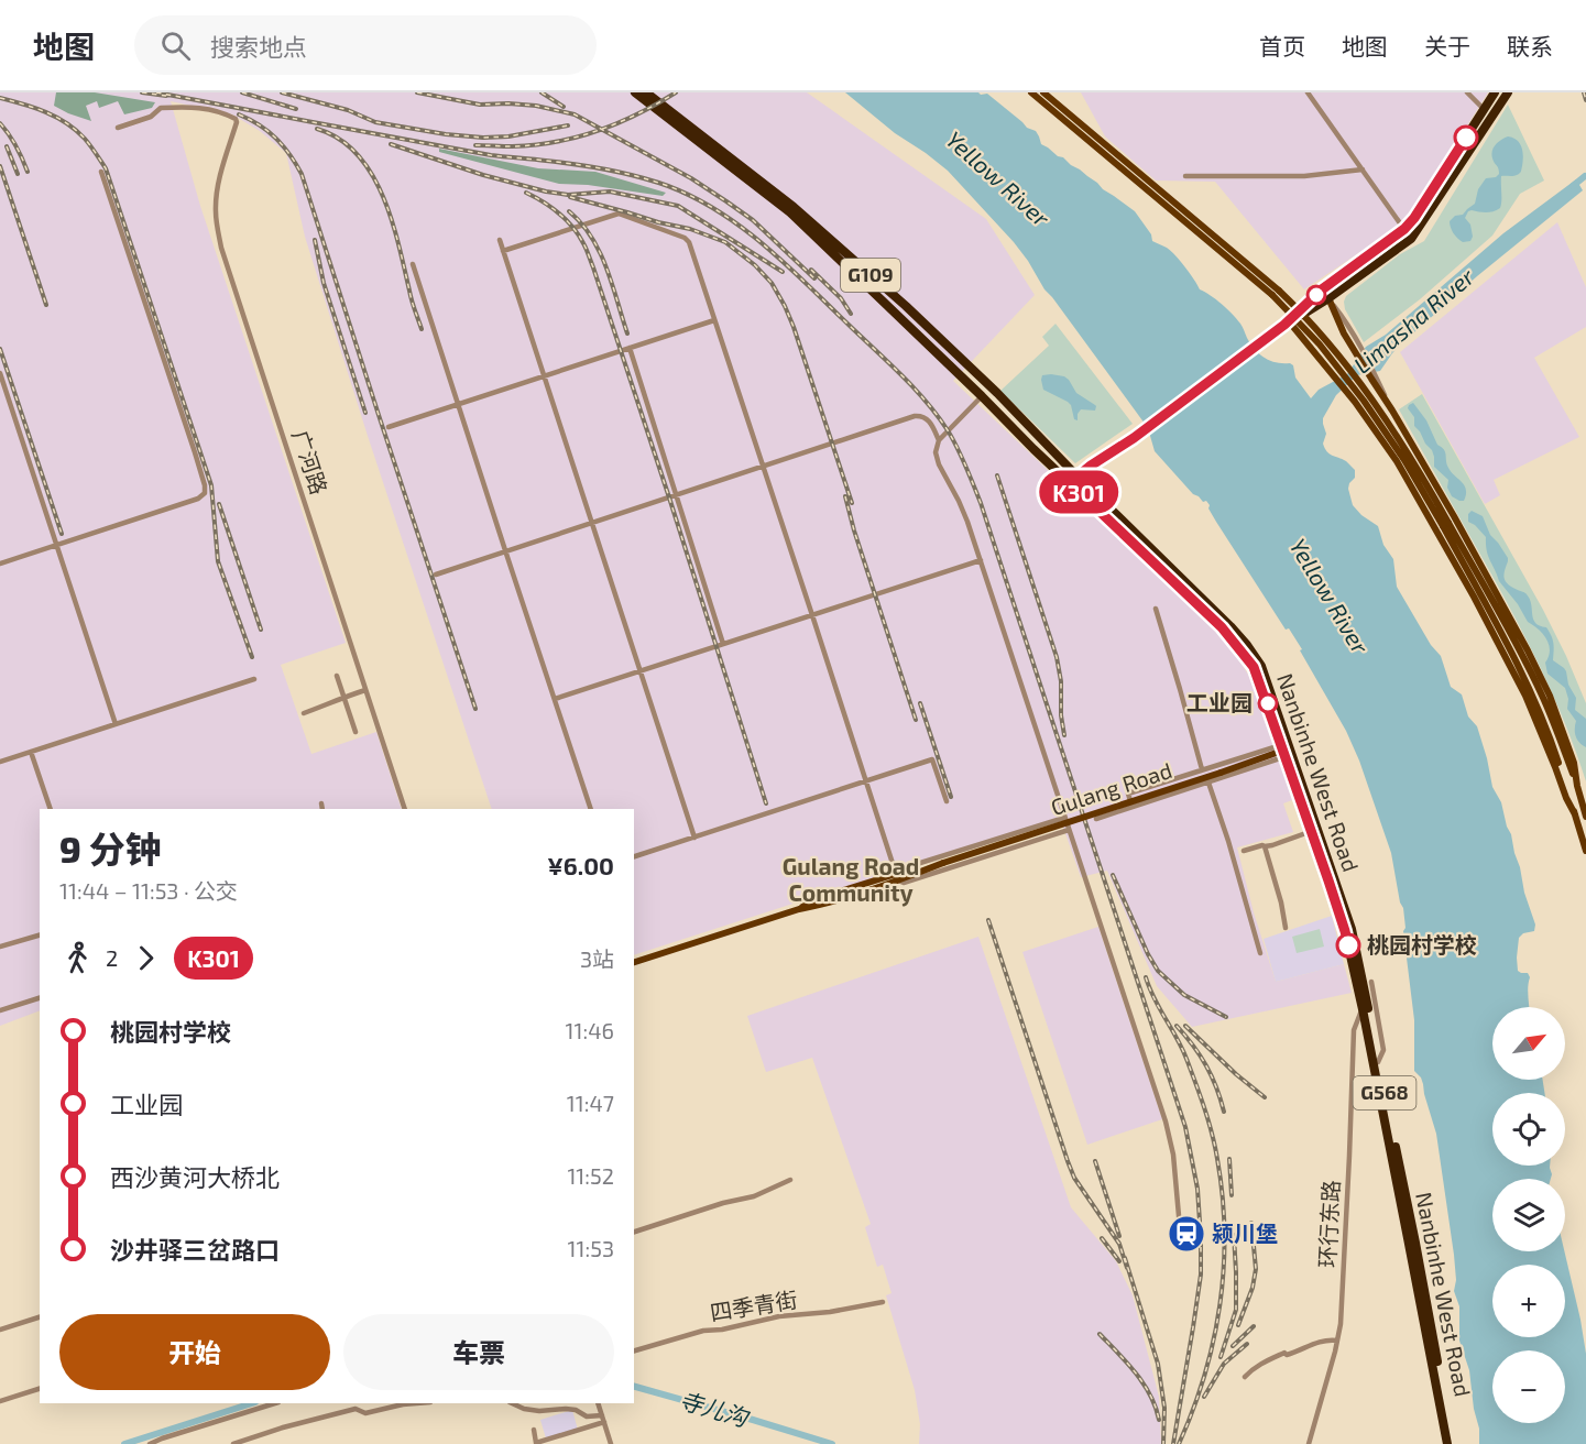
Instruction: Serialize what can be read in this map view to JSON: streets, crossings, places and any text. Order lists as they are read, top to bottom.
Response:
{
  "streets": {
    "highway": ["G109", "Nanbinhe West Road", "G568"],
    "main road": ["Gulang Road"],
    "street": ["广河路", "环行东路", "四季青街"]
  },
  "crossings": [
    ["G109", "Nanbinhe West Road"],
    ["Nanbinhe West Road", "Gulang Road"],
    ["Nanbinhe West Road", "环行东路"]
  ],
  "districts": ["Gulang Road Community"],
  "water": ["Yellow River", "Limasha River", "寺儿沟"],
  "places": {
    "other": ["工业园", "桃园村学校"],
    "station": ["颍川堡"]
  },
  "lines": ["bus line K301"],
  "north": "top right",
  "page": {
    "header": "地图",
    "search": "搜索地点",
    "nav": [
      "首页",
      "地图",
      "关于",
      "联系"
    ],
    "on_map": "K301",
    "heading": ["9 分钟", "11:44 – 11:53 · 公交", "¥6.00"],
    "legs": ["2", "K301", "3站"],
    "list": [
      {
        "name": "桃园村学校",
        "value": "11:46"
      },
      {
        "name": "工业园",
        "value": "11:47"
      },
      {
        "name": "西沙黄河大桥北",
        "value": "11:52"
      },
      {
        "name": "沙井驿三岔路口",
        "value": "11:53"
      }
    ],
    "map_buttons": ["+", "−"],
    "buttons": ["开始", "车票"]
  }
}
